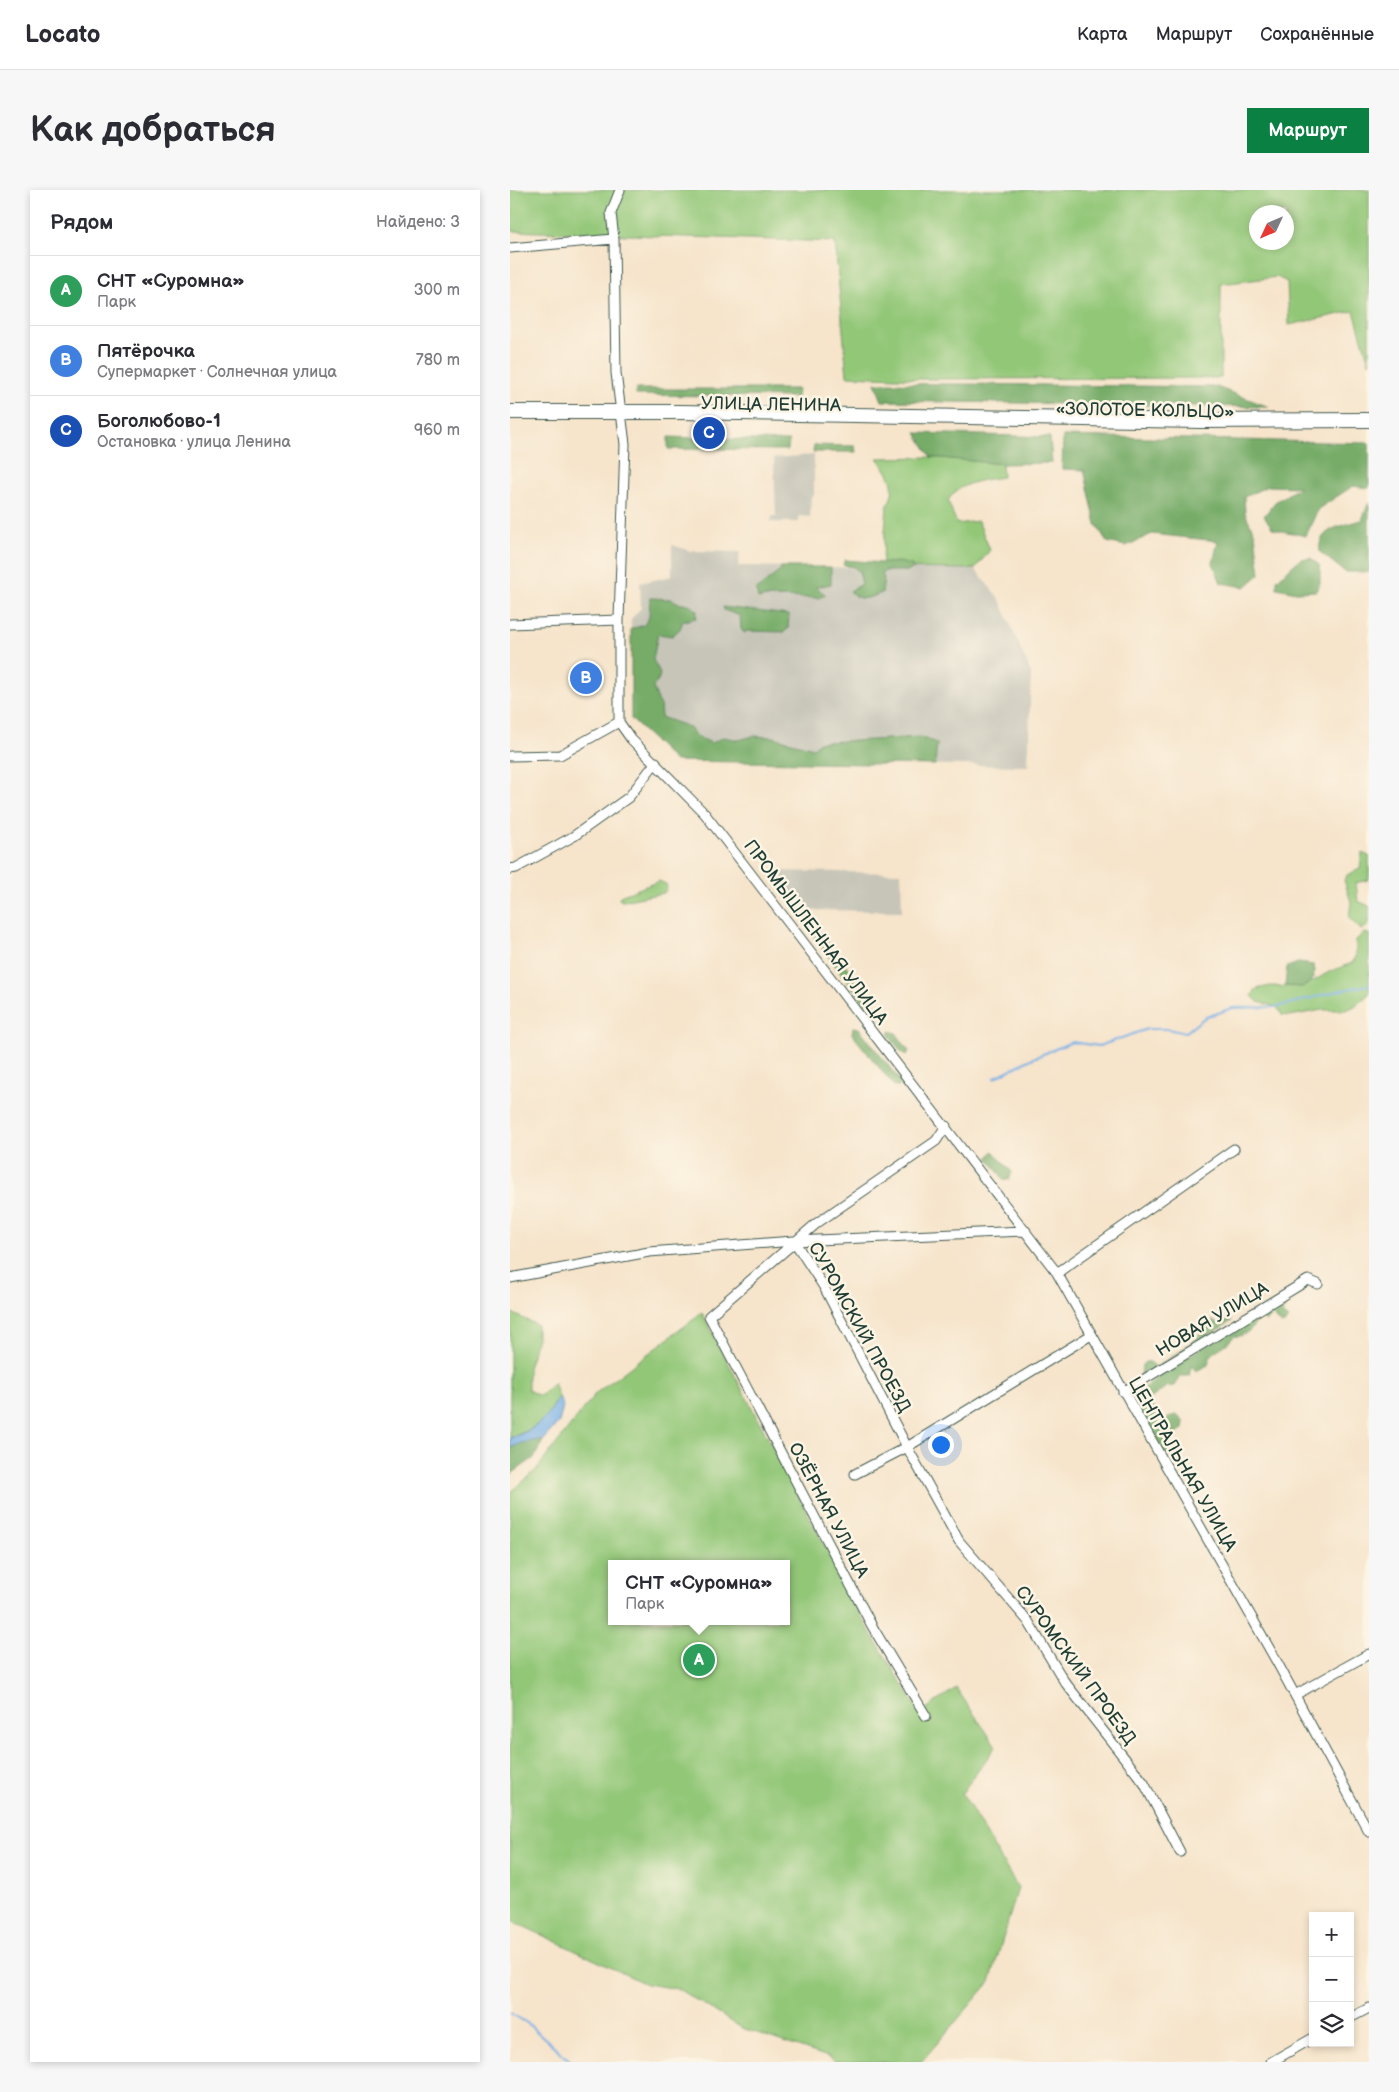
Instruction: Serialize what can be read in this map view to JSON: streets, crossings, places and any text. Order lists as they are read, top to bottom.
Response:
{
  "streets": {
    "highway": ["УЛИЦА ЛЕНИНА", "«ЗОЛОТОЕ КОЛЬЦО»"],
    "street": [
      "ПРОМЫШЛЕННАЯ УЛИЦА",
      "НОВАЯ УЛИЦА",
      "СУРОМСКИЙ ПРОЕЗД",
      "ЦЕНТРАЛЬНАЯ УЛИЦА",
      "ОЗЁРНАЯ УЛИЦА"
    ]
  },
  "crossings": [
    ["УЛИЦА ЛЕНИНА", "«ЗОЛОТОЕ КОЛЬЦО»"],
    ["ПРОМЫШЛЕННАЯ УЛИЦА", "ЦЕНТРАЛЬНАЯ УЛИЦА"],
    ["НОВАЯ УЛИЦА", "ЦЕНТРАЛЬНАЯ УЛИЦА"],
    ["СУРОМСКИЙ ПРОЕЗД", "ОЗЁРНАЯ УЛИЦА"]
  ],
  "north": "bottom left",
  "page": {
    "header": "Locato",
    "nav": ["Карта", "Маршрут", "Сохранённые"],
    "buttons": "Маршрут",
    "title": "Как добраться",
    "heading": ["Рядом", "Найдено: 3"],
    "list": [
      {
        "mark": "A",
        "name": "СНТ «Суромна»",
        "note": "Парк",
        "value": "300 m"
      },
      {
        "mark": "B",
        "name": "Пятёрочка",
        "note": "Супермаркет · Солнечная улица",
        "value": "780 m"
      },
      {
        "mark": "C",
        "name": "Боголюбово-1",
        "note": "Остановка · улица Ленина",
        "value": "960 m"
      }
    ],
    "pins": ["C", "B", "A"],
    "popup": ["СНТ «Суромна»", "Парк"],
    "map_buttons": ["+", "−"]
  }
}
